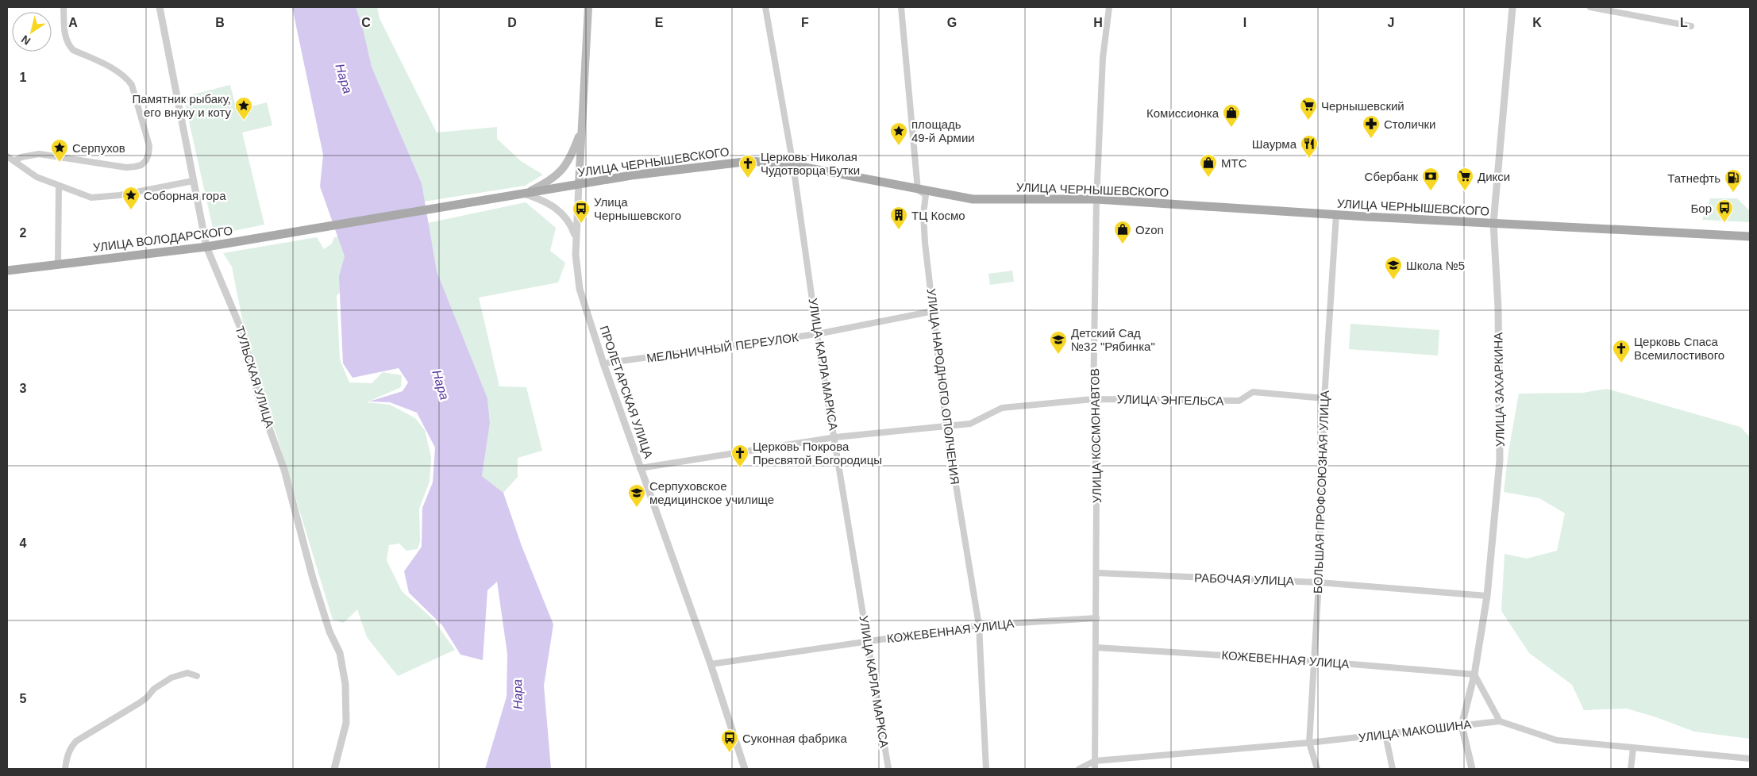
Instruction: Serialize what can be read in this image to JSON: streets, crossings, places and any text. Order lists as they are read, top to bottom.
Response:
{
  "streets": {
    "main road": ["УЛИЦА ЧЕРНЫШЕВСКОГО", "УЛИЦА ВОЛОДАРСКОГО", "ПРОЛЕТАРСКАЯ УЛИЦА"],
    "street": [
      "МЕЛЬНИЧНЫЙ ПЕРЕУЛОК",
      "УЛИЦА КАРЛА МАРКСА",
      "ТУЛЬСКАЯ УЛИЦА",
      "УЛИЦА НАРОДНОГО ОПОЛЧЕНИЯ",
      "УЛИЦА ЗАХАРКИНА",
      "УЛИЦА ЭНГЕЛЬСА",
      "УЛИЦА КОСМОНАВТОВ",
      "БОЛЬШАЯ ПРОФСОЮЗНАЯ УЛИЦА",
      "РАБОЧАЯ УЛИЦА",
      "КОЖЕВЕННАЯ УЛИЦА",
      "УЛИЦА МАКОШИНА"
    ]
  },
  "crossings": [
    ["УЛИЦА ЧЕРНЫШЕВСКОГО", "УЛИЦА ВОЛОДАРСКОГО"],
    ["УЛИЦА ЧЕРНЫШЕВСКОГО", "УЛИЦА КАРЛА МАРКСА"],
    ["УЛИЦА ЧЕРНЫШЕВСКОГО", "УЛИЦА НАРОДНОГО ОПОЛЧЕНИЯ"],
    ["УЛИЦА ЧЕРНЫШЕВСКОГО", "УЛИЦА ЗАХАРКИНА"],
    ["УЛИЦА ЧЕРНЫШЕВСКОГО", "ПРОЛЕТАРСКАЯ УЛИЦА"],
    ["УЛИЦА ЧЕРНЫШЕВСКОГО", "УЛИЦА КОСМОНАВТОВ"],
    ["УЛИЦА ЧЕРНЫШЕВСКОГО", "БОЛЬШАЯ ПРОФСОЮЗНАЯ УЛИЦА"],
    ["УЛИЦА ВОЛОДАРСКОГО", "ТУЛЬСКАЯ УЛИЦА"],
    ["МЕЛЬНИЧНЫЙ ПЕРЕУЛОК", "УЛИЦА КАРЛА МАРКСА"],
    ["МЕЛЬНИЧНЫЙ ПЕРЕУЛОК", "УЛИЦА НАРОДНОГО ОПОЛЧЕНИЯ"],
    ["МЕЛЬНИЧНЫЙ ПЕРЕУЛОК", "ПРОЛЕТАРСКАЯ УЛИЦА"],
    ["УЛИЦА КАРЛА МАРКСА", "УЛИЦА ЭНГЕЛЬСА"],
    ["УЛИЦА КАРЛА МАРКСА", "КОЖЕВЕННАЯ УЛИЦА"],
    ["УЛИЦА НАРОДНОГО ОПОЛЧЕНИЯ", "УЛИЦА ЭНГЕЛЬСА"],
    ["УЛИЦА НАРОДНОГО ОПОЛЧЕНИЯ", "КОЖЕВЕННАЯ УЛИЦА"],
    ["УЛИЦА ЗАХАРКИНА", "РАБОЧАЯ УЛИЦА"],
    ["УЛИЦА ЗАХАРКИНА", "КОЖЕВЕННАЯ УЛИЦА"],
    ["УЛИЦА ЗАХАРКИНА", "УЛИЦА МАКОШИНА"],
    ["ПРОЛЕТАРСКАЯ УЛИЦА", "УЛИЦА ЭНГЕЛЬСА"],
    ["ПРОЛЕТАРСКАЯ УЛИЦА", "КОЖЕВЕННАЯ УЛИЦА"],
    ["УЛИЦА ЭНГЕЛЬСА", "УЛИЦА КОСМОНАВТОВ"],
    ["УЛИЦА ЭНГЕЛЬСА", "БОЛЬШАЯ ПРОФСОЮЗНАЯ УЛИЦА"],
    ["УЛИЦА КОСМОНАВТОВ", "РАБОЧАЯ УЛИЦА"],
    ["УЛИЦА КОСМОНАВТОВ", "КОЖЕВЕННАЯ УЛИЦА"],
    ["УЛИЦА КОСМОНАВТОВ", "УЛИЦА МАКОШИНА"],
    ["БОЛЬШАЯ ПРОФСОЮЗНАЯ УЛИЦА", "РАБОЧАЯ УЛИЦА"],
    ["БОЛЬШАЯ ПРОФСОЮЗНАЯ УЛИЦА", "КОЖЕВЕННАЯ УЛИЦА"],
    ["БОЛЬШАЯ ПРОФСОЮЗНАЯ УЛИЦА", "УЛИЦА МАКОШИНА"]
  ],
  "water": ["Нара"],
  "places": {
    "place": [
      "Памятник рыбаку, его внуку и коту",
      "площадь 49-й Армии",
      "Серпухов",
      "Соборная гора"
    ],
    "supermarket": ["Чернышевский", "Дикси"],
    "shop": ["Комиссионка", "МТС", "Ozon"],
    "pharmacy": ["Столички"],
    "restaurant": ["Шаурма"],
    "church": ["Церковь Николая Чудотворца Бутки", "Церковь Спаса Всемилостивого", "Церковь Покрова Пресвятой Богородицы"],
    "bank": ["Сбербанк"],
    "fuel station": ["Татнефть"],
    "bus stop": ["Бор", "Улица Чернышевского", "Суконная фабрика"],
    "building": ["ТЦ Космо"],
    "school or university": ["Школа №5", "Детский Сад №32 \"Рябинка\"", "Серпуховское медицинское училище"]
  },
  "north": "bottom left",
  "grid": {
    "columns": [
      "A",
      "B",
      "C",
      "D",
      "E",
      "F",
      "G",
      "H",
      "I",
      "J",
      "K",
      "L"
    ],
    "rows": [
      "1",
      "2",
      "3",
      "4",
      "5"
    ]
  }
}
